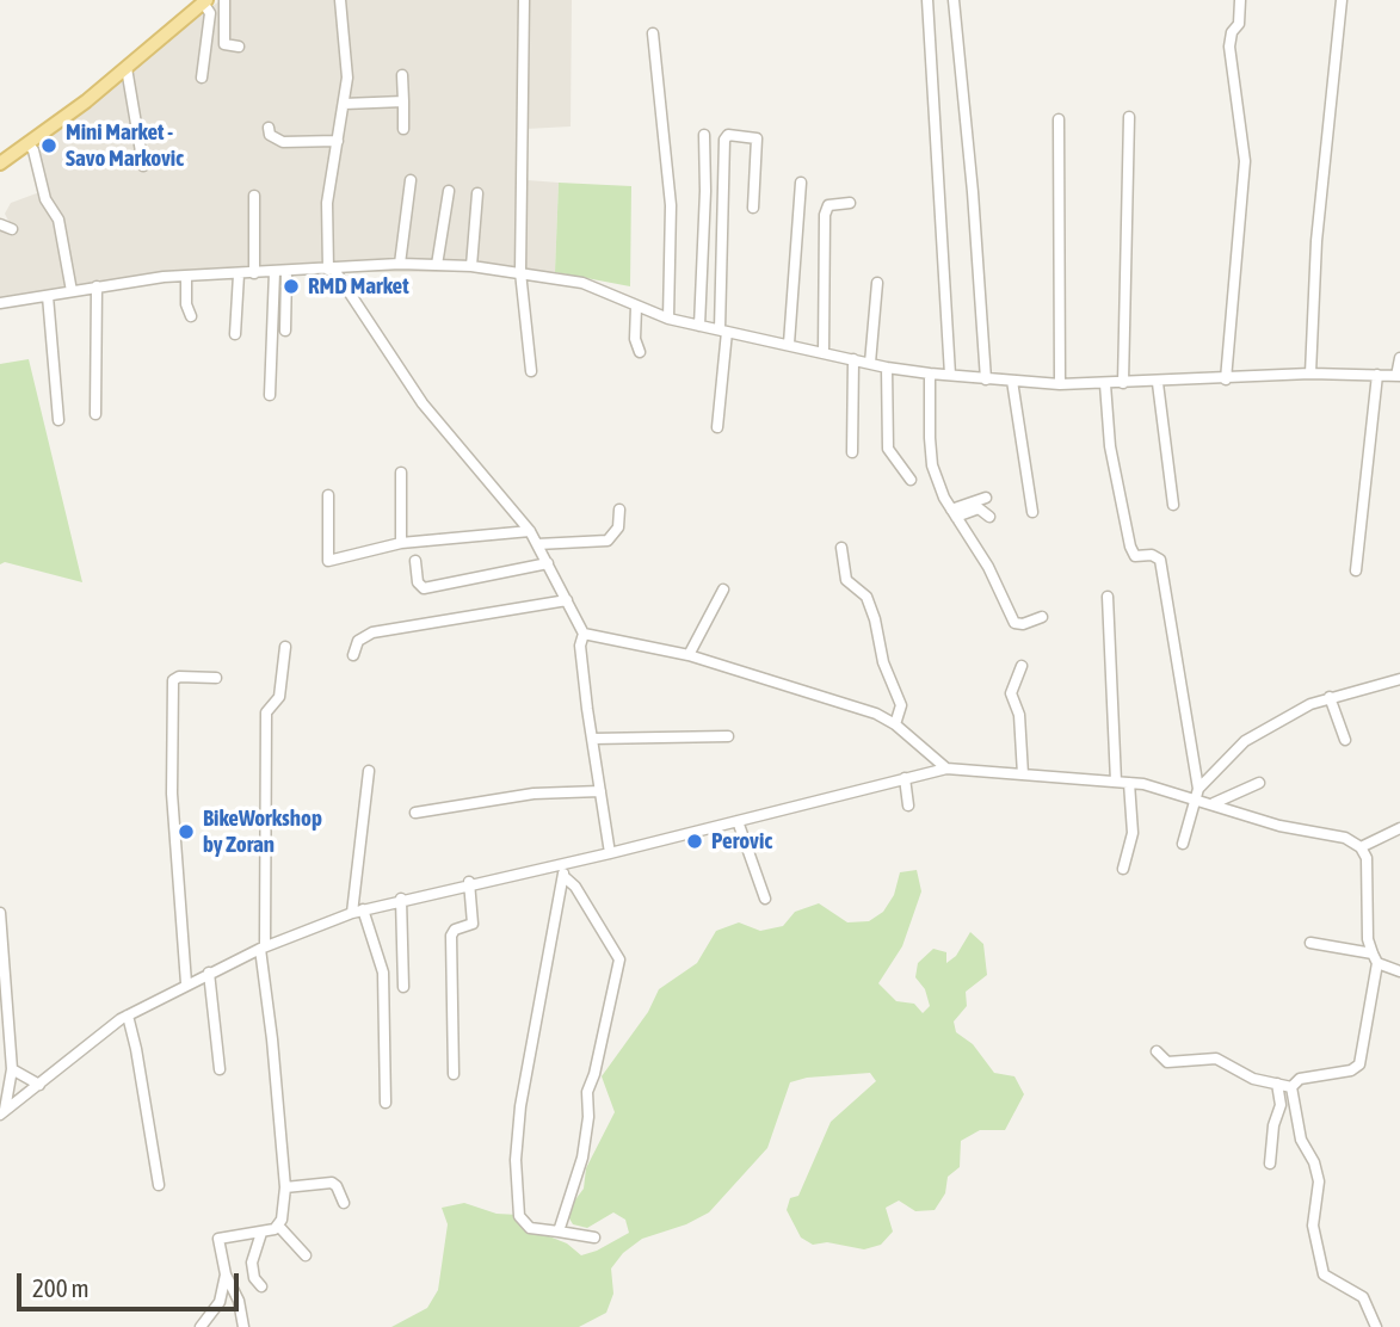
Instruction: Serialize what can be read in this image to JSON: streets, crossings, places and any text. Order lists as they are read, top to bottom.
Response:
{
  "places": [
    "Mini Market - Savo Markovic",
    "RMD Market",
    "BikeWorkshop by Zoran",
    "Perovic"
  ],
  "scale_bar": "200 m"
}
